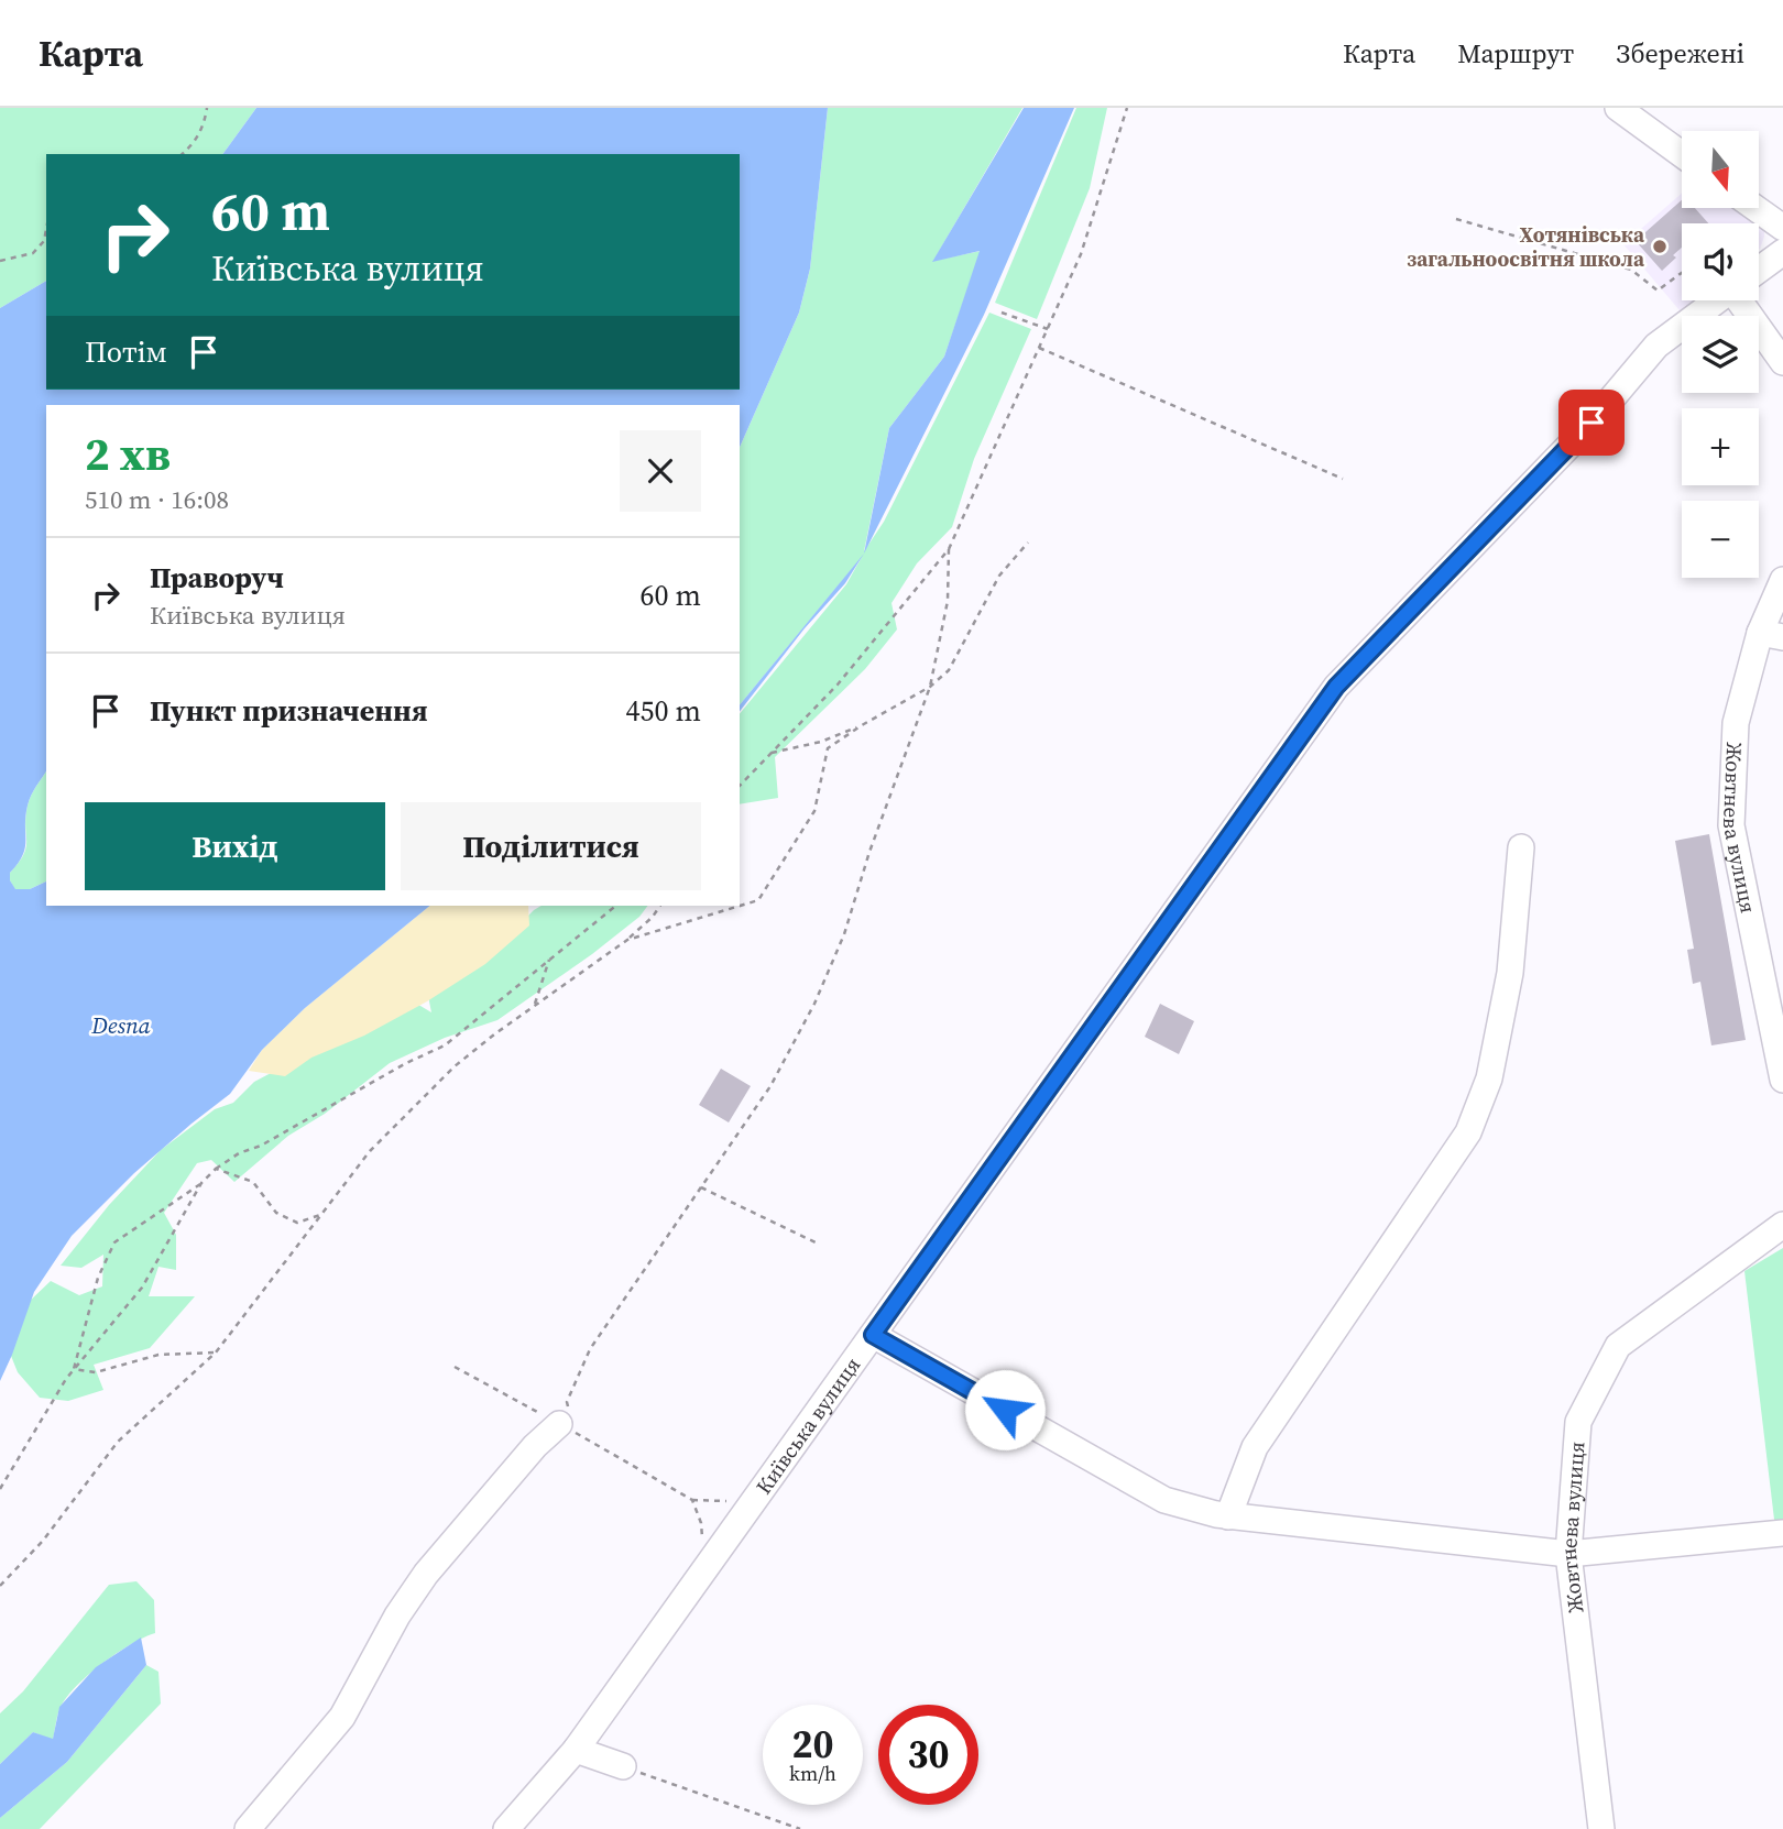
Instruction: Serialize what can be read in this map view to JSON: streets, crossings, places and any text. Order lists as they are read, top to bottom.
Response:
{
  "streets": {
    "street": ["Жовтнева вулиця", "Київська вулиця"]
  },
  "water": ["Desna"],
  "places": ["Хотянівська загальноосвітня школа"],
  "north": "bottom",
  "page": {
    "header": "Карта",
    "nav": ["Карта", "Маршрут", "Збережені"],
    "map_buttons": ["+", "−"],
    "turn": ["60 m", "Київська вулиця"],
    "then": "Потім",
    "heading": ["2 хв", "510 m · 16:08"],
    "list": [
      {
        "name": "Праворуч",
        "note": "Київська вулиця",
        "value": "60 m"
      },
      {
        "name": "Пункт призначення",
        "value": "450 m"
      }
    ],
    "buttons": ["Вихід", "Поділитися"],
    "speed": "20 km/h",
    "limit": "30"
  }
}
